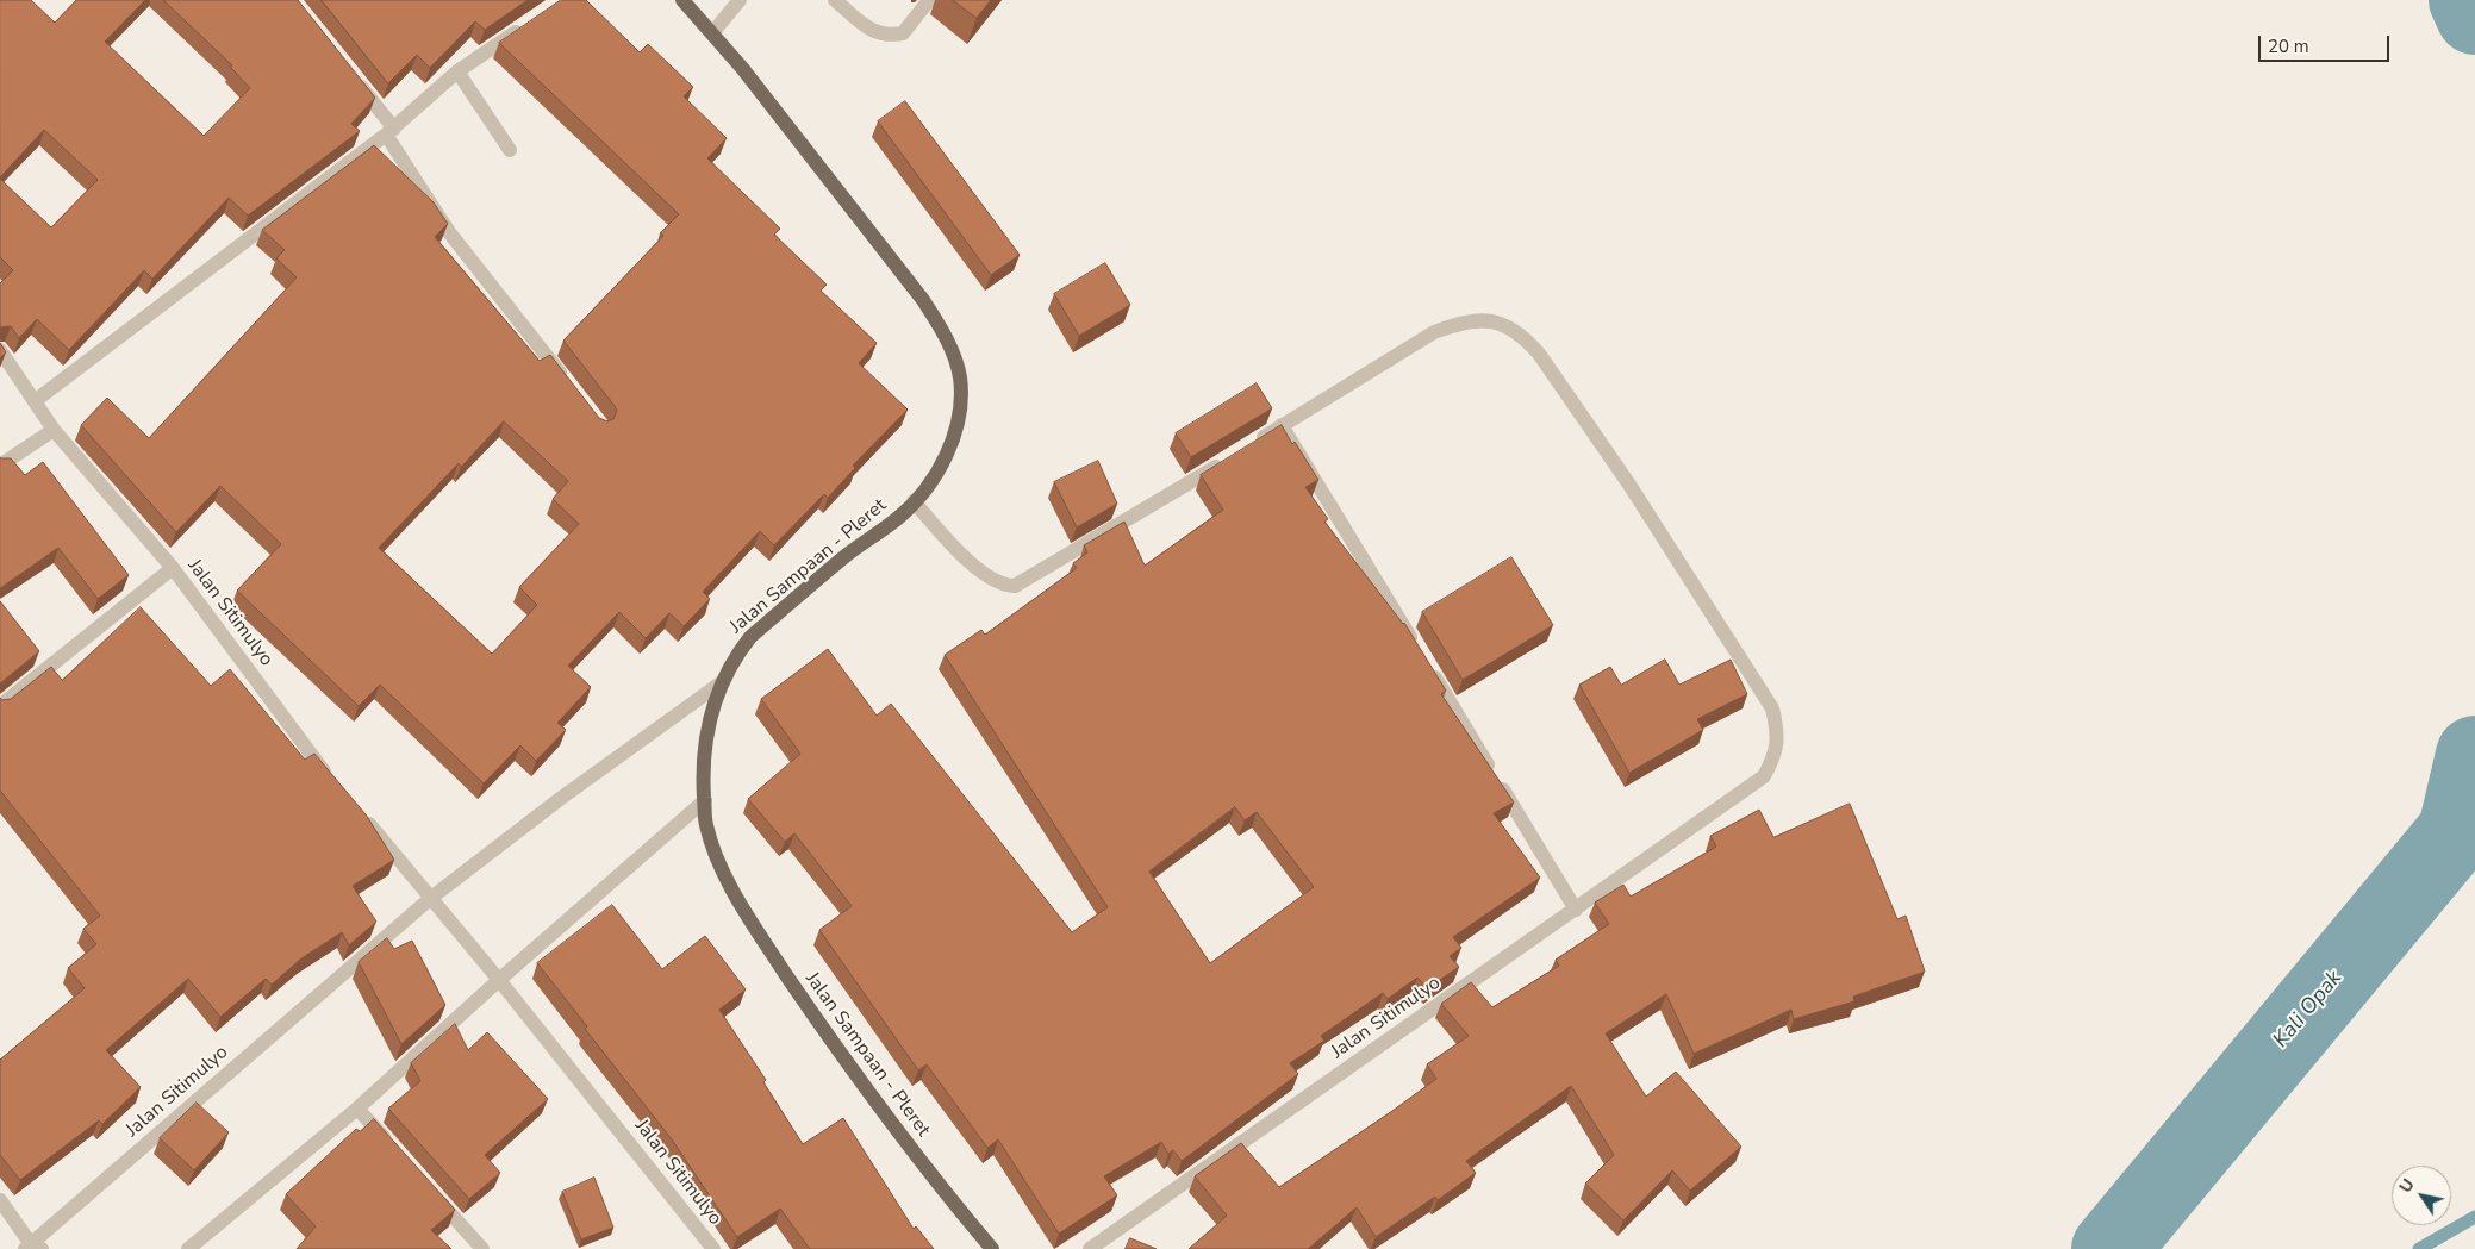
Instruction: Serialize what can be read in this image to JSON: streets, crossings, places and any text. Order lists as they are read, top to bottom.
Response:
{
  "streets": {
    "main road": ["Jalan Sampaan - Pleret"],
    "street": ["Jalan Sitimulyo"]
  },
  "crossings": [
    ["Jalan Sampaan - Pleret", "Jalan Sitimulyo"]
  ],
  "water": ["Kali Opak"],
  "scale_bar": "20 m",
  "north": "top left"
}
